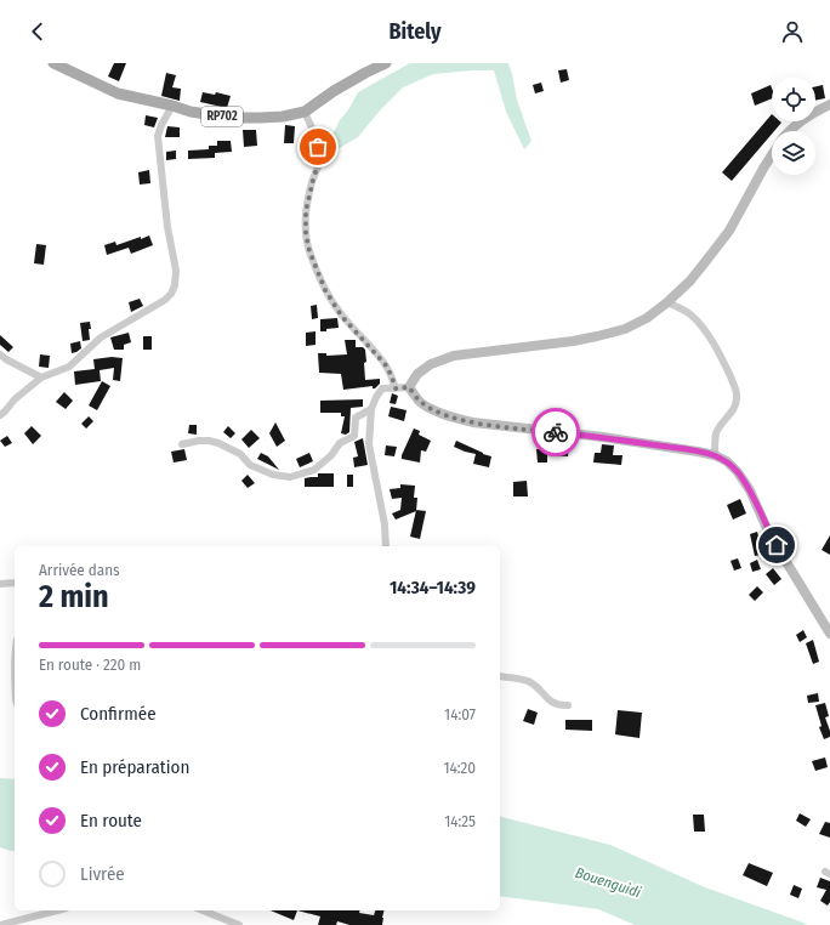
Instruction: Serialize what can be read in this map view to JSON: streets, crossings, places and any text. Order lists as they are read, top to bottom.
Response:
{
  "streets": {
    "main road": ["RP702"]
  },
  "water": ["Bouenguidi"],
  "page": {
    "header": "Bitely",
    "heading": ["2 min", "Arrivée dans", "14:34–14:39"],
    "bar": "En route · 220 m",
    "list": [
      ["Confirmée", "14:07"],
      ["En préparation", "14:20"],
      ["En route", "14:25"],
      "Livrée"
    ]
  }
}
